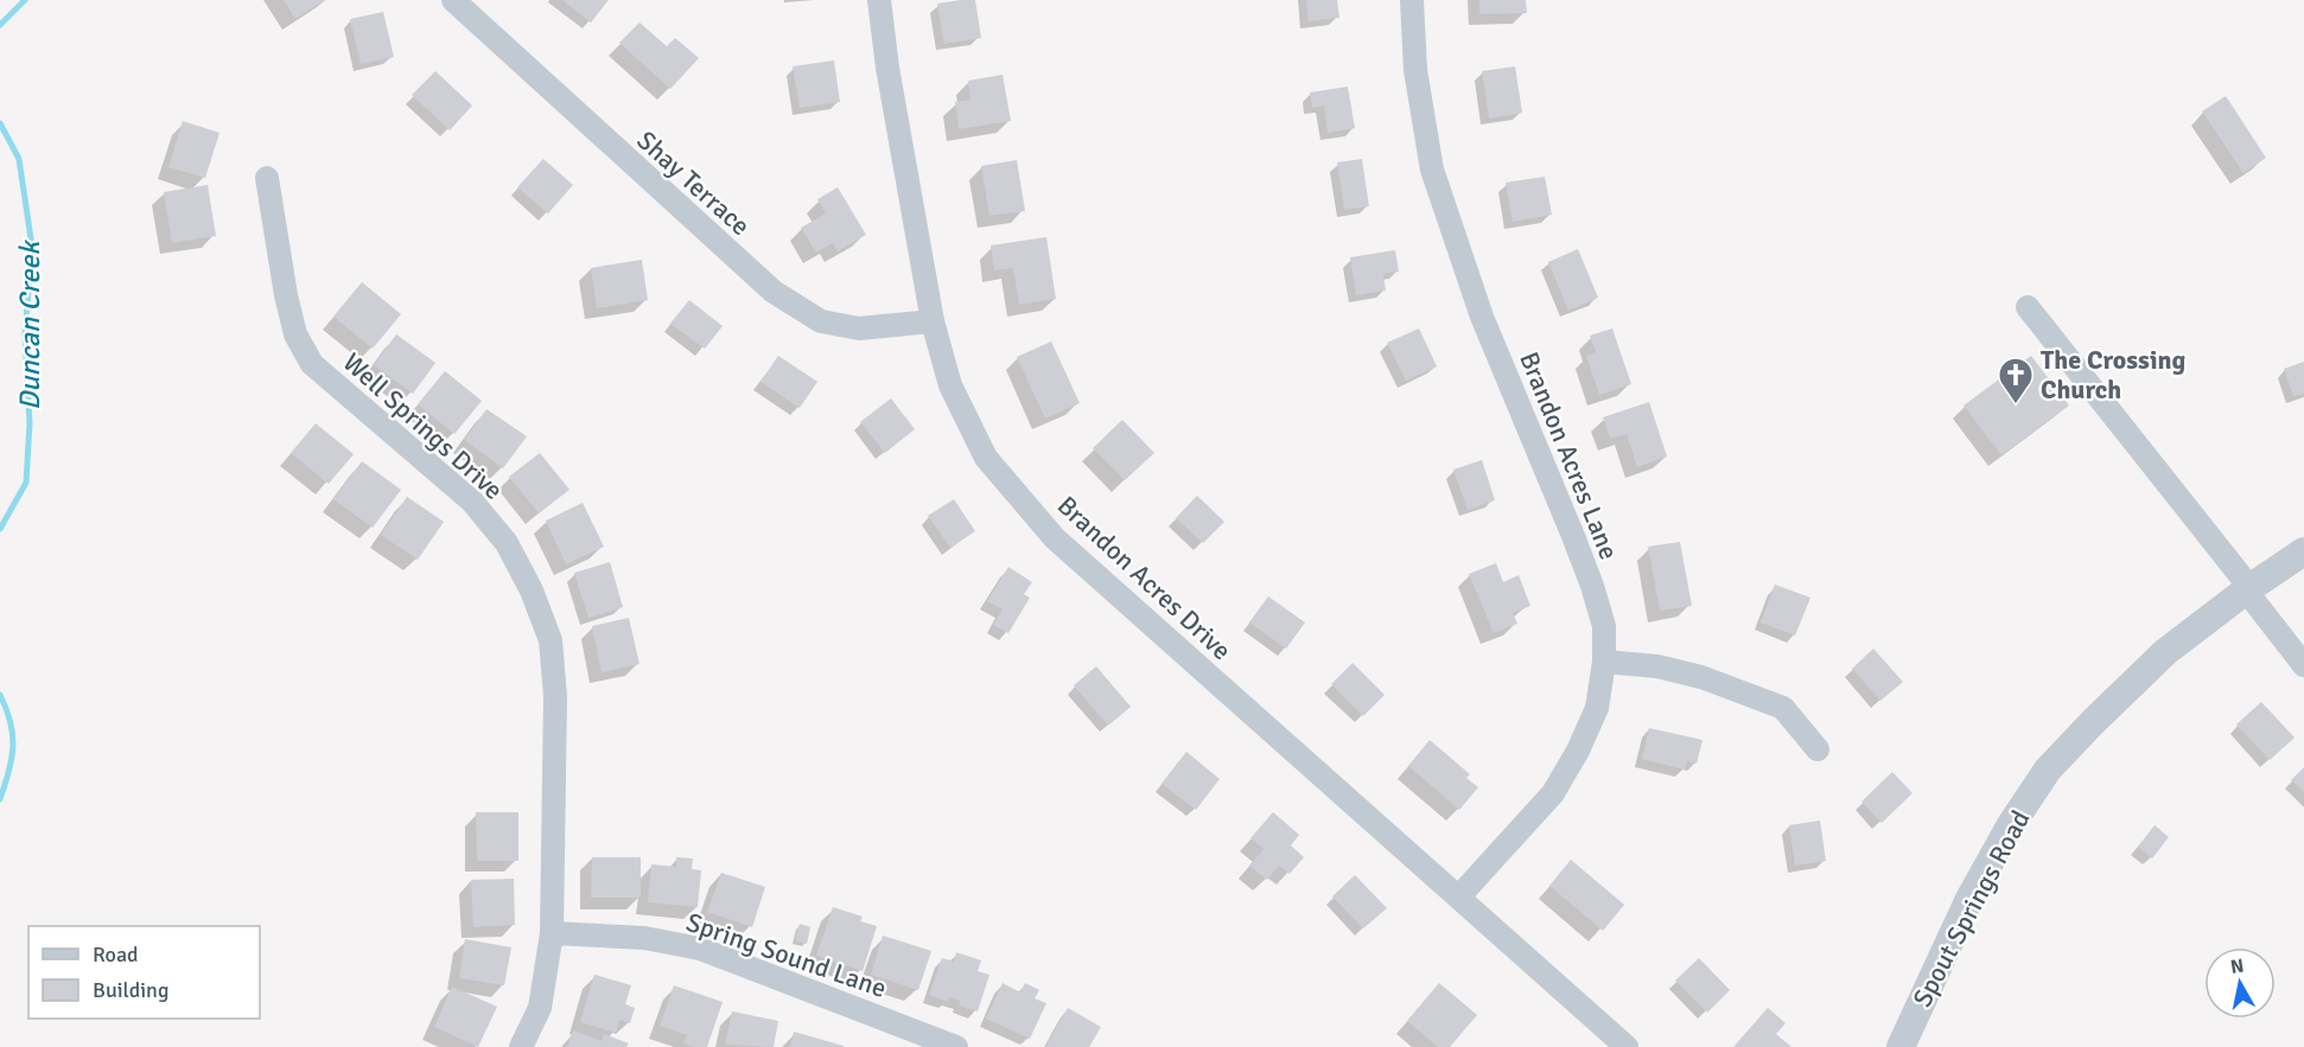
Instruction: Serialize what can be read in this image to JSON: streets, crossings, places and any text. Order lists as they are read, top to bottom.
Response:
{
  "streets": {
    "street": [
      "Shay Terrace",
      "Well Springs Drive",
      "Brandon Acres Lane",
      "Brandon Acres Drive",
      "Spout Springs Road",
      "Spring Sound Lane"
    ]
  },
  "crossings": [
    ["Shay Terrace", "Brandon Acres Drive"],
    ["Well Springs Drive", "Spring Sound Lane"],
    ["Brandon Acres Lane", "Brandon Acres Drive"]
  ],
  "water": ["Duncan Creek"],
  "places": {
    "church": ["The Crossing Church"]
  },
  "legend": ["Road", "Building"],
  "north": "top"
}
